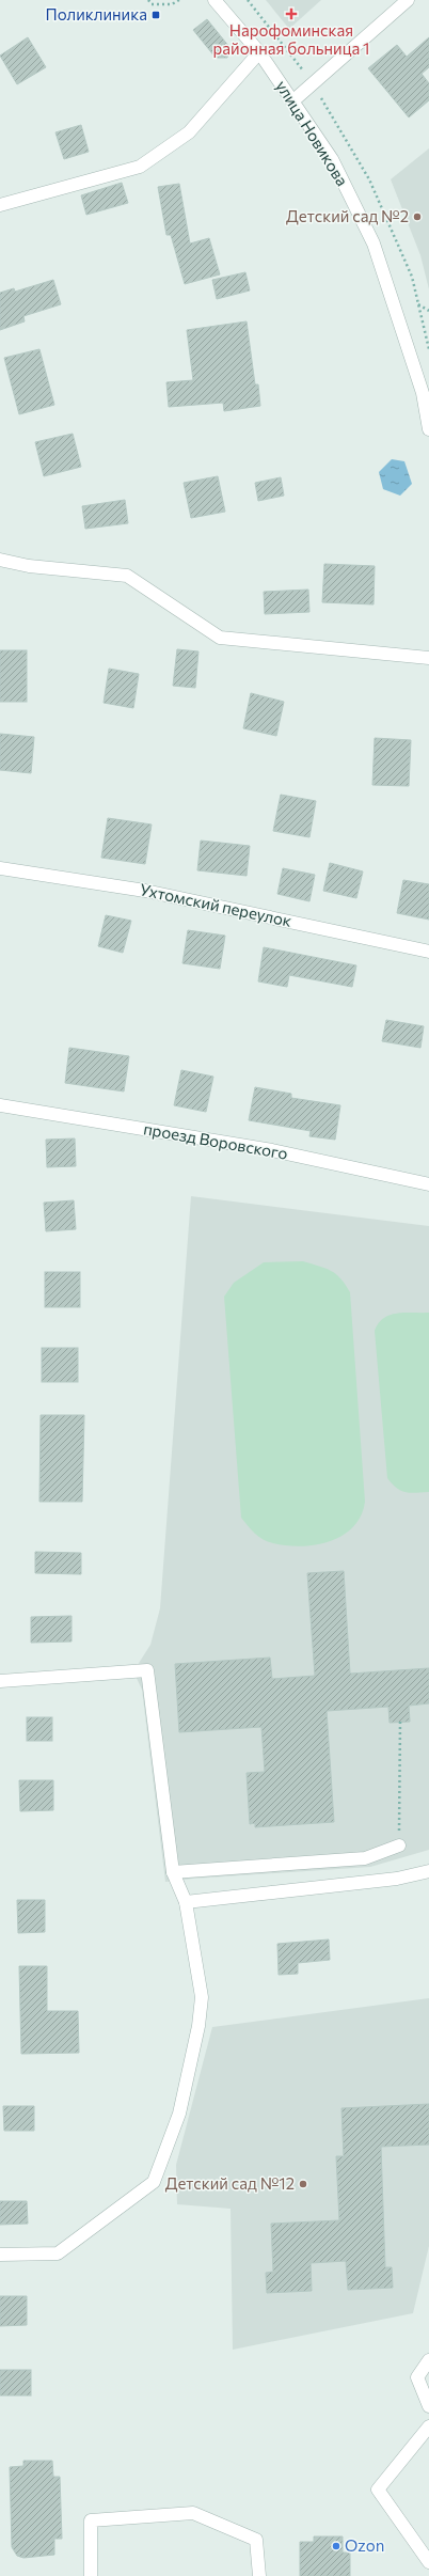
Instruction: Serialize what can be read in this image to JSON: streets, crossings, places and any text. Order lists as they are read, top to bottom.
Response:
{
  "streets": {
    "street": ["улица Новикова", "Ухтомский переулок", "проезд Воровского"]
  },
  "places": {
    "health": ["Нарофоминская районная больница 1"],
    "transit": ["Поликлиника"],
    "other": ["Детский сад №2", "Детский сад №12", "Ozon"]
  }
}
